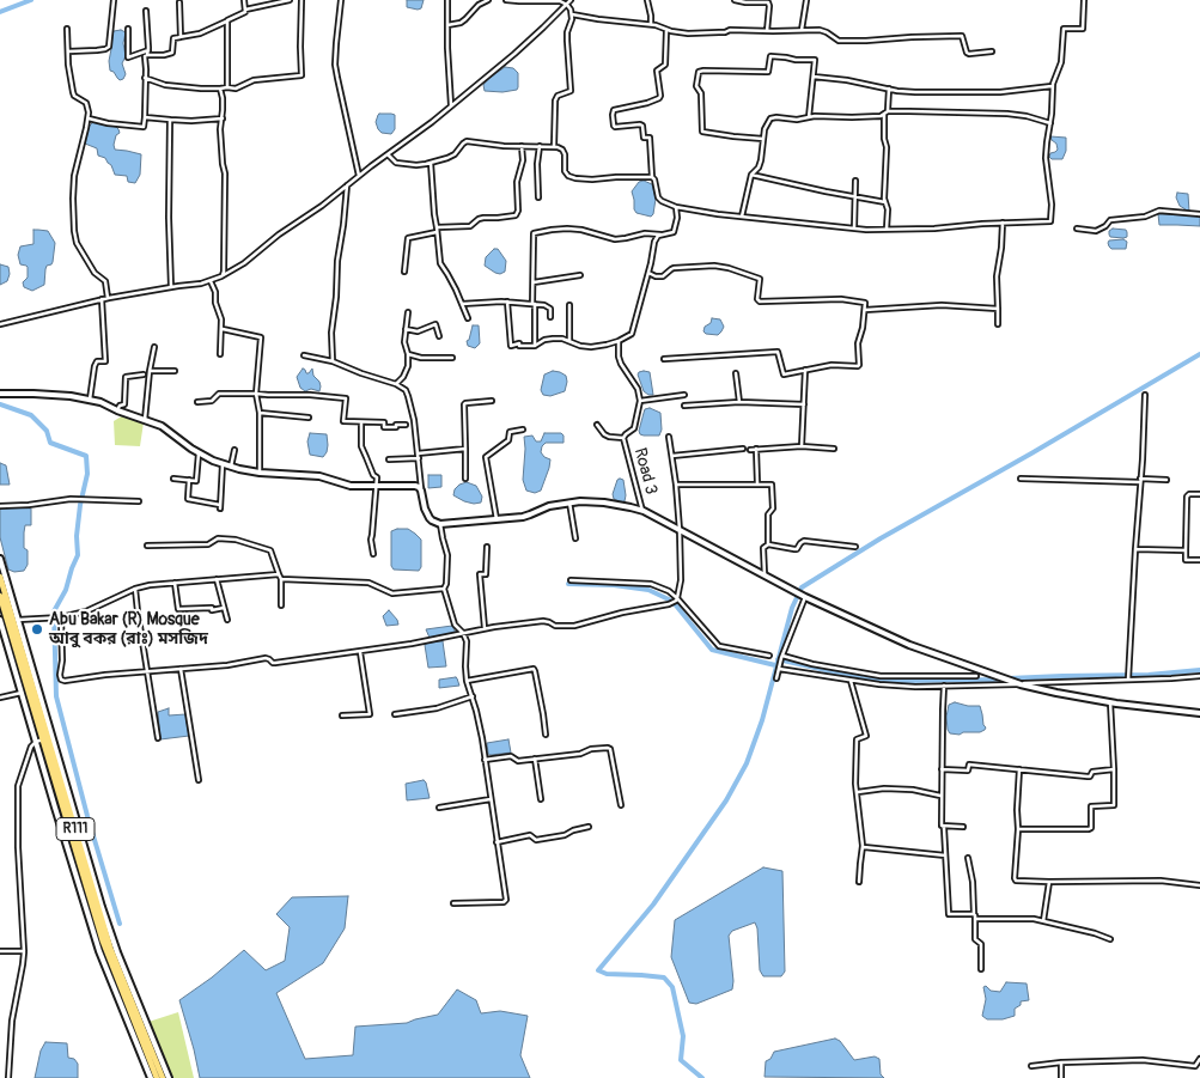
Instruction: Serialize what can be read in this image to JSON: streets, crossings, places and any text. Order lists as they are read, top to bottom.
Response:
{
  "streets": {
    "main road": ["R111"],
    "street": ["Road 3"]
  },
  "places": ["Abu Bakar (R) Mosque আবু বকর (রাঃ) মসজিদ"]
}
